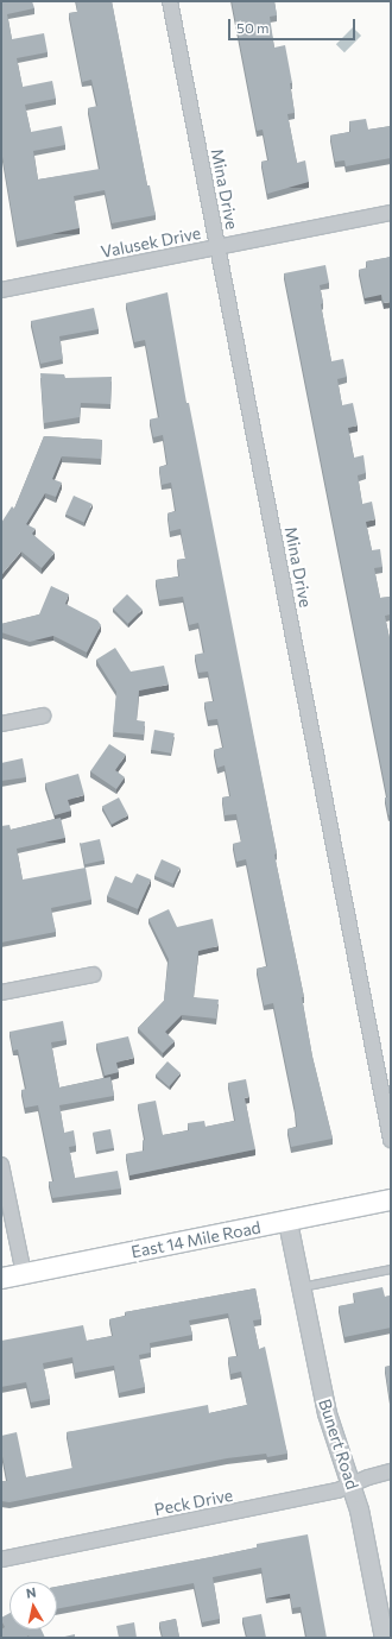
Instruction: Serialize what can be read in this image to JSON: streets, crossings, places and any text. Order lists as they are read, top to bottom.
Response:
{
  "streets": {
    "main road": ["East 14 Mile Road"],
    "street": [
      "Mina Drive",
      "Valusek Drive",
      "Bunert Road",
      "Peck Drive"
    ]
  },
  "crossings": [
    ["Mina Drive", "Valusek Drive"],
    ["East 14 Mile Road", "Bunert Road"],
    ["Bunert Road", "Peck Drive"]
  ],
  "scale_bar": "50 m",
  "north": "top"
}
